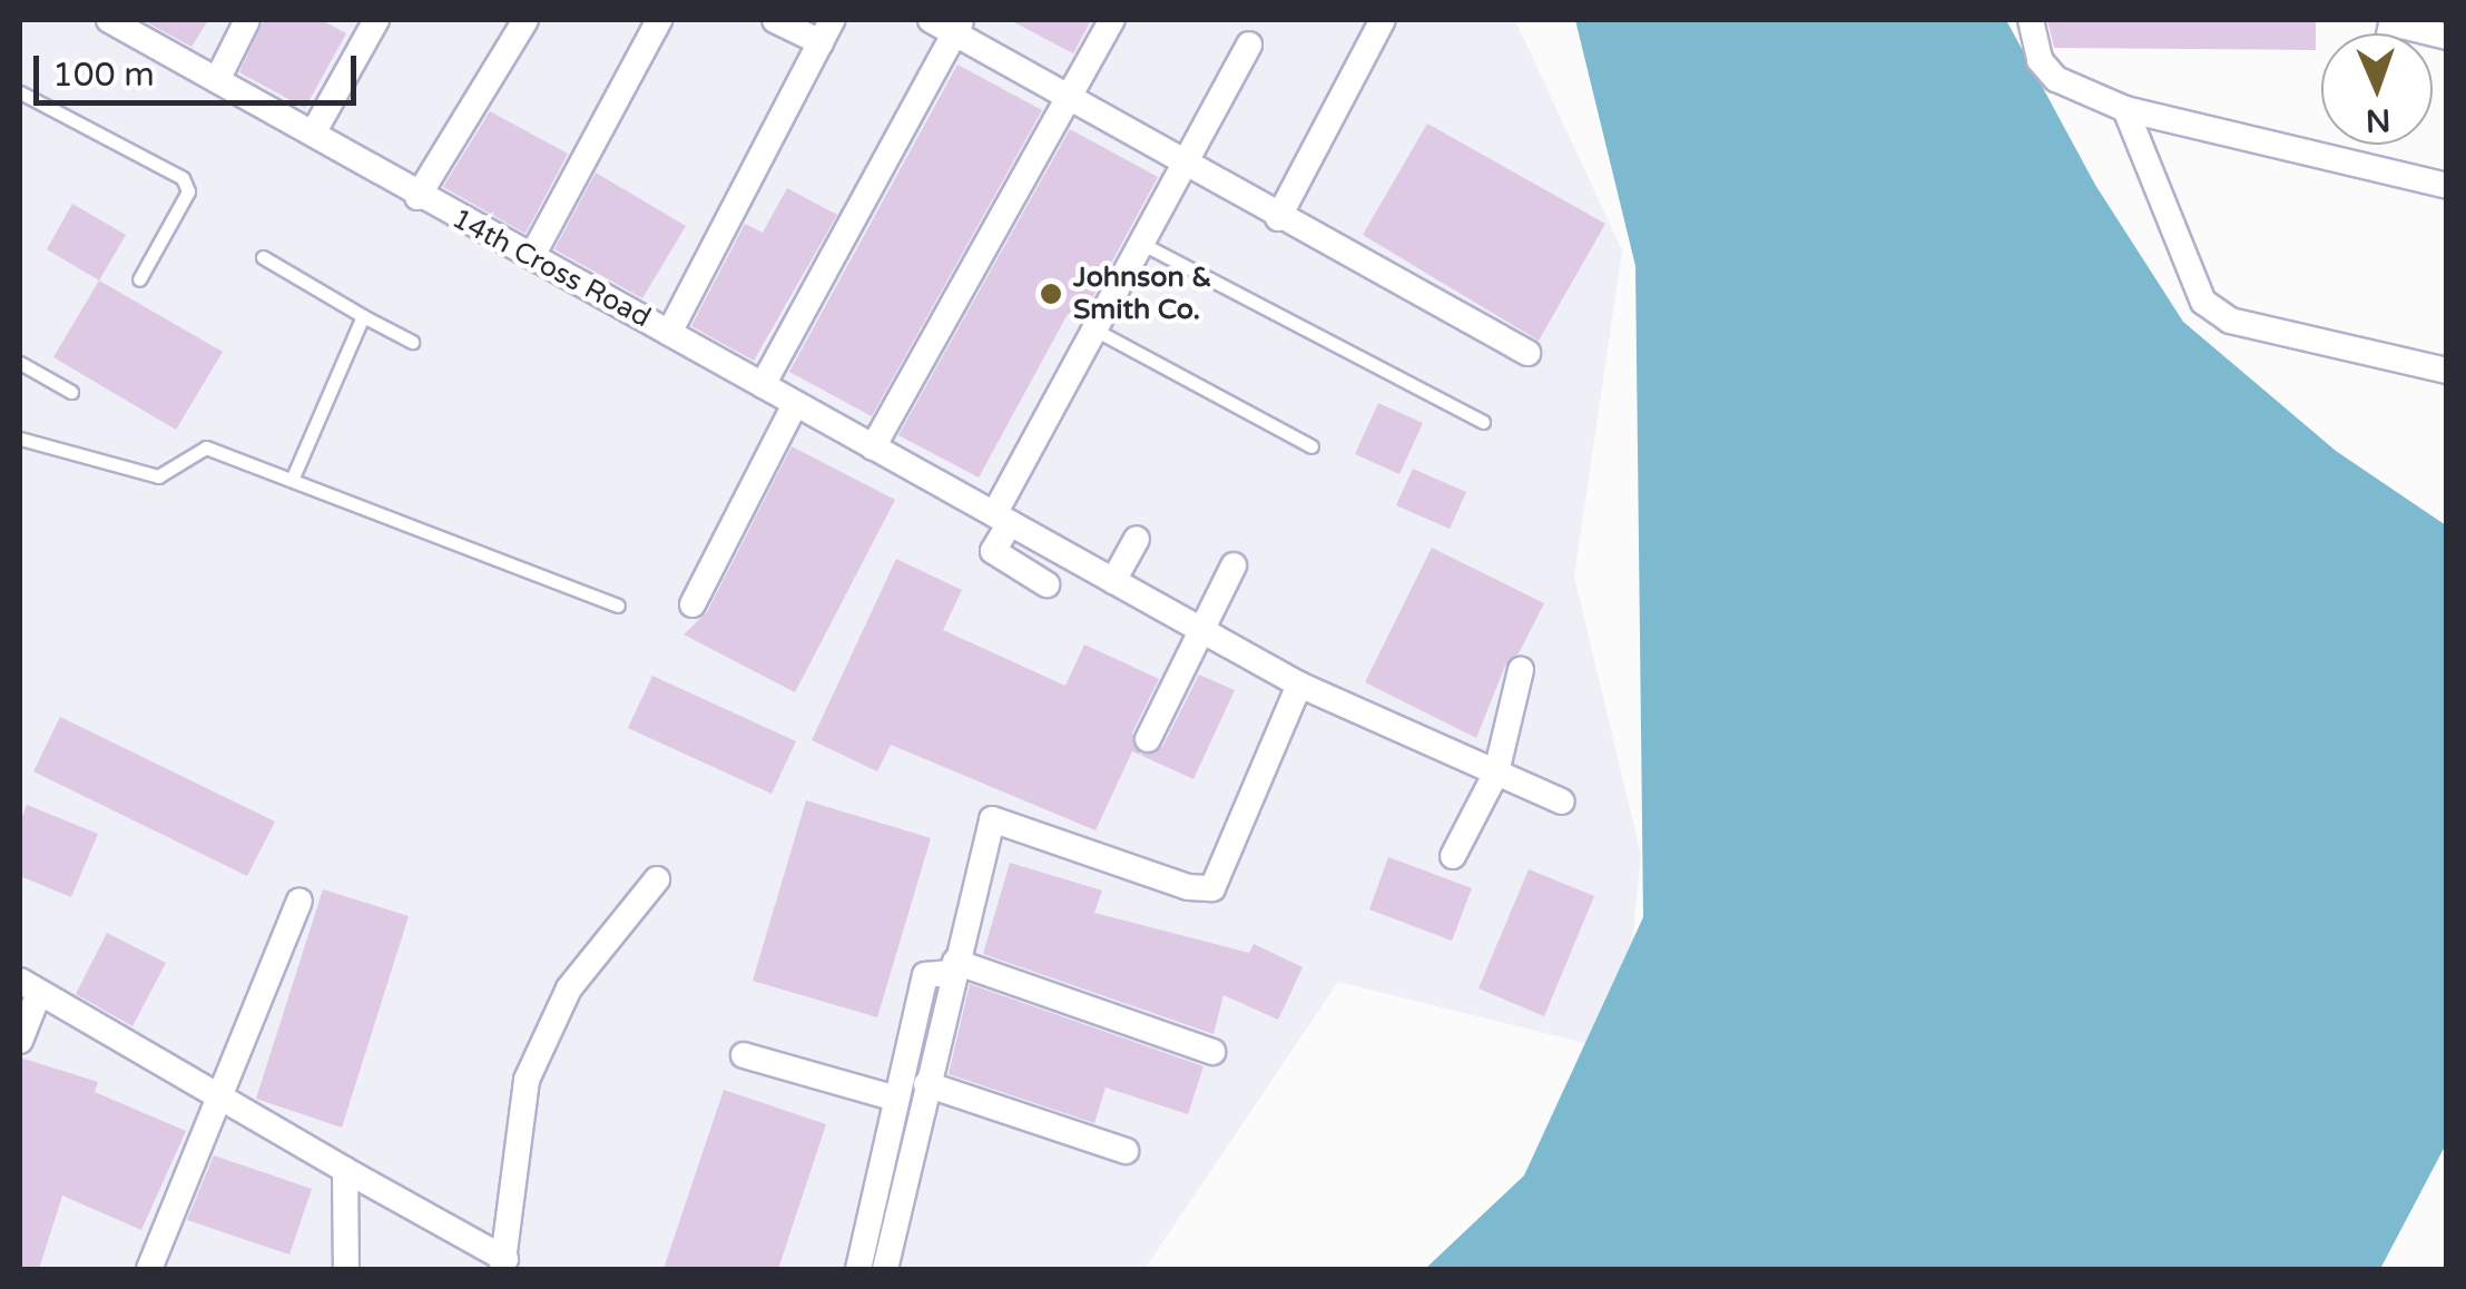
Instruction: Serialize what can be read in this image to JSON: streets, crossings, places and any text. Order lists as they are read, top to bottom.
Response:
{
  "streets": {
    "street": ["14th Cross Road"]
  },
  "places": ["Johnson & Smith Co."],
  "scale_bar": "100 m",
  "north": "bottom"
}
